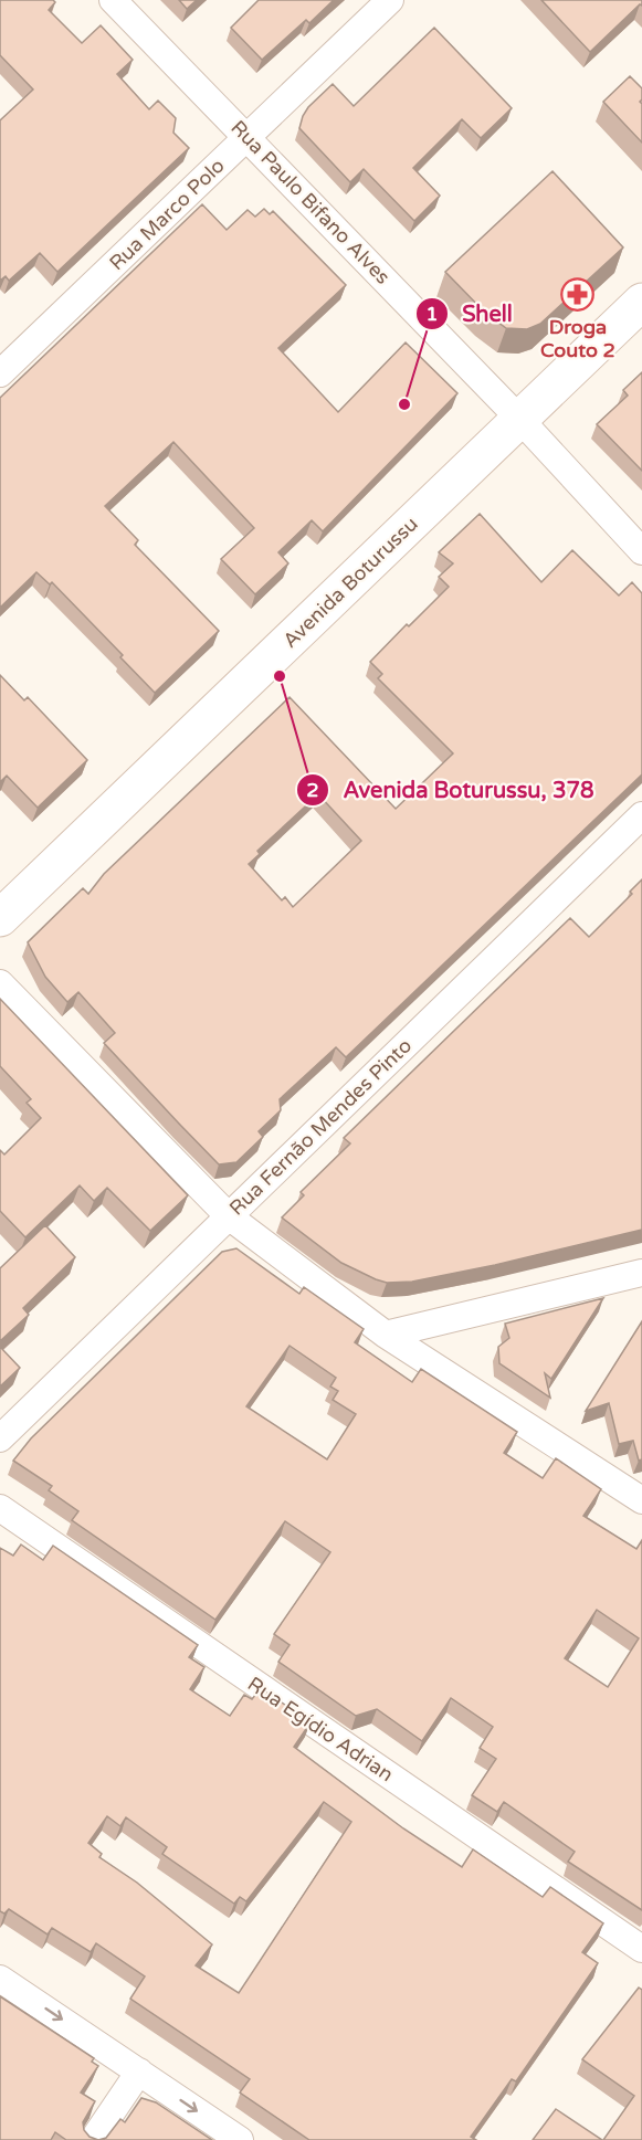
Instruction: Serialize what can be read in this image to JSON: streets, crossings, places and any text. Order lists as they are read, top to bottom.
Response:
{
  "streets": {
    "main road": ["Avenida Boturussu"],
    "street": [
      "Rua Paulo Bifano Alves",
      "Rua Marco Polo",
      "Rua Fernão Mendes Pinto",
      "Rua Egídio Adrian"
    ]
  },
  "crossings": [
    ["Rua Paulo Bifano Alves", "Rua Marco Polo"],
    ["Rua Paulo Bifano Alves", "Avenida Boturussu"]
  ],
  "places": {
    "pharmacy": ["Droga Couto 2"],
    "other": ["Shell", "Avenida Boturussu, 378"]
  }
}
